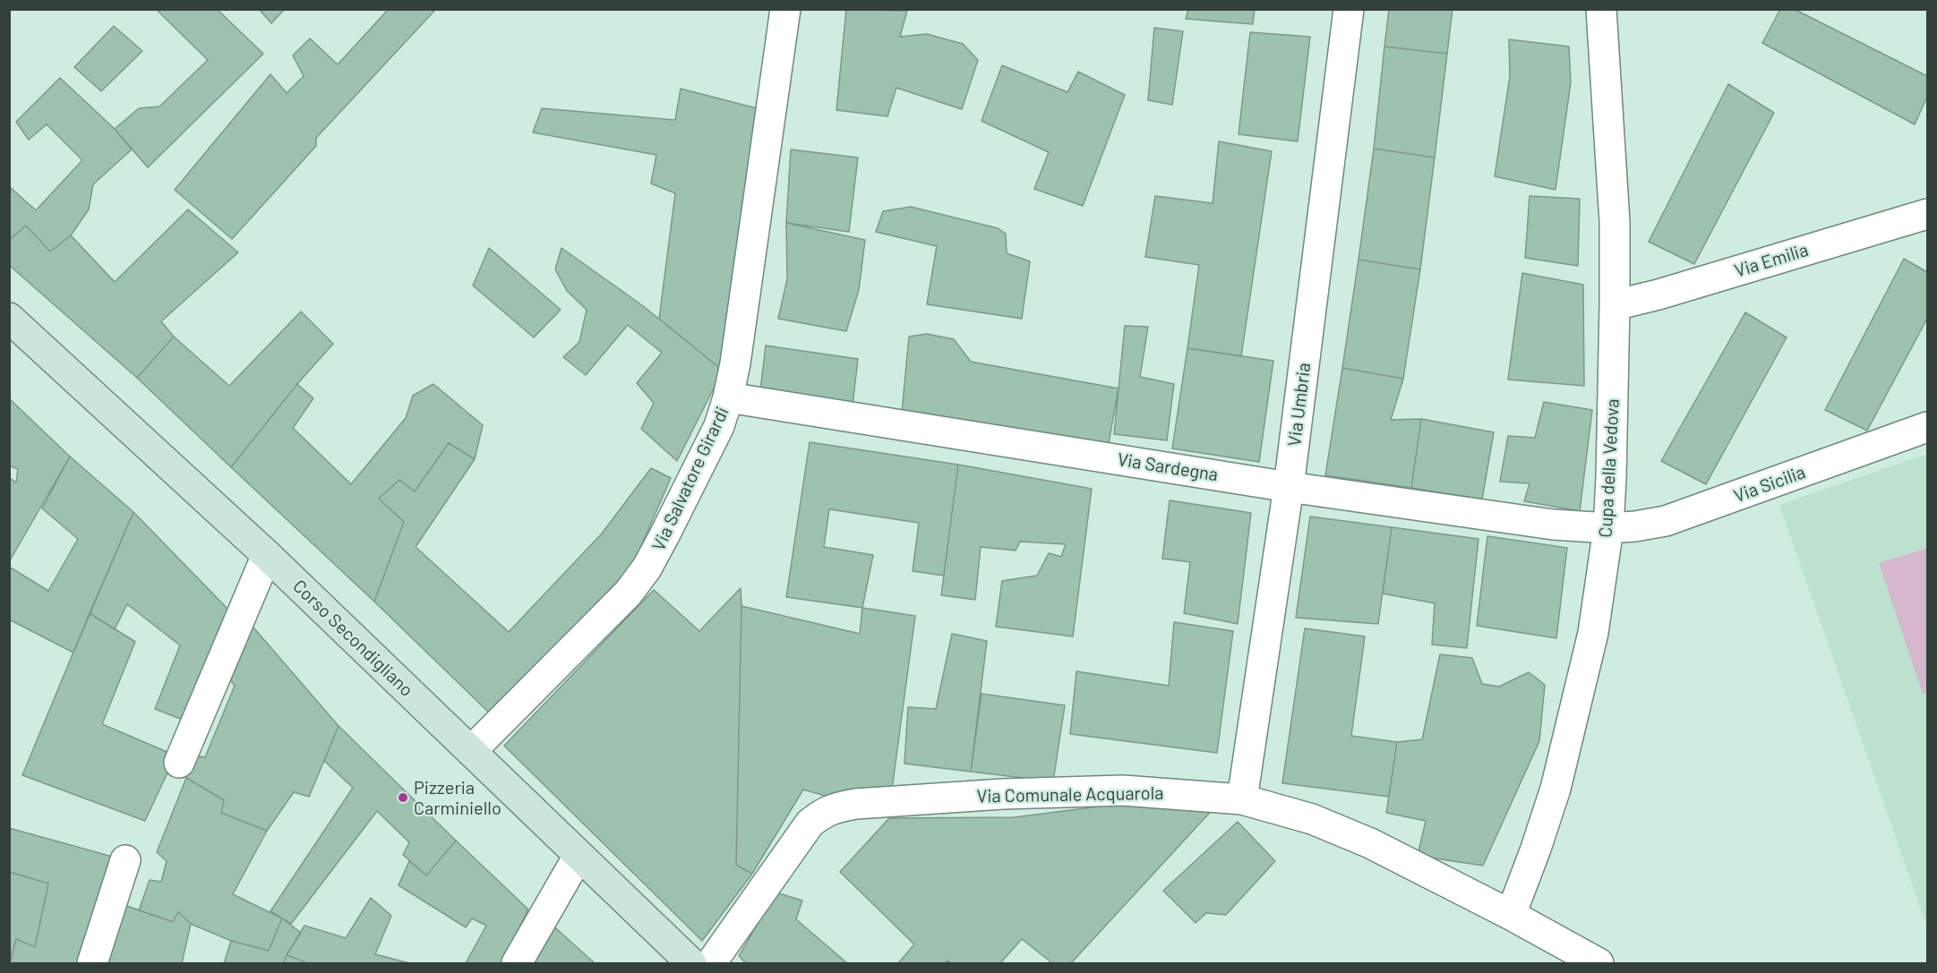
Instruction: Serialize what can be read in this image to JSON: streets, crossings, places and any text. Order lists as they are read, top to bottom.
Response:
{
  "streets": {
    "main road": ["Corso Secondigliano"],
    "street": [
      "Via Emilia",
      "Via Umbria",
      "Via Sardegna",
      "Cupa della Vedova",
      "Via Salvatore Girardi",
      "Via Sicilia",
      "Via Comunale Acquarola"
    ]
  },
  "crossings": [
    ["Via Emilia", "Cupa della Vedova"],
    ["Via Umbria", "Via Sardegna"],
    ["Via Umbria", "Via Comunale Acquarola"],
    ["Via Sardegna", "Cupa della Vedova"],
    ["Via Sardegna", "Via Salvatore Girardi"],
    ["Via Sardegna", "Via Sicilia"],
    ["Cupa della Vedova", "Via Sicilia"],
    ["Cupa della Vedova", "Via Comunale Acquarola"],
    ["Via Salvatore Girardi", "Corso Secondigliano"]
  ],
  "places": ["Pizzeria Carminiello"]
}
